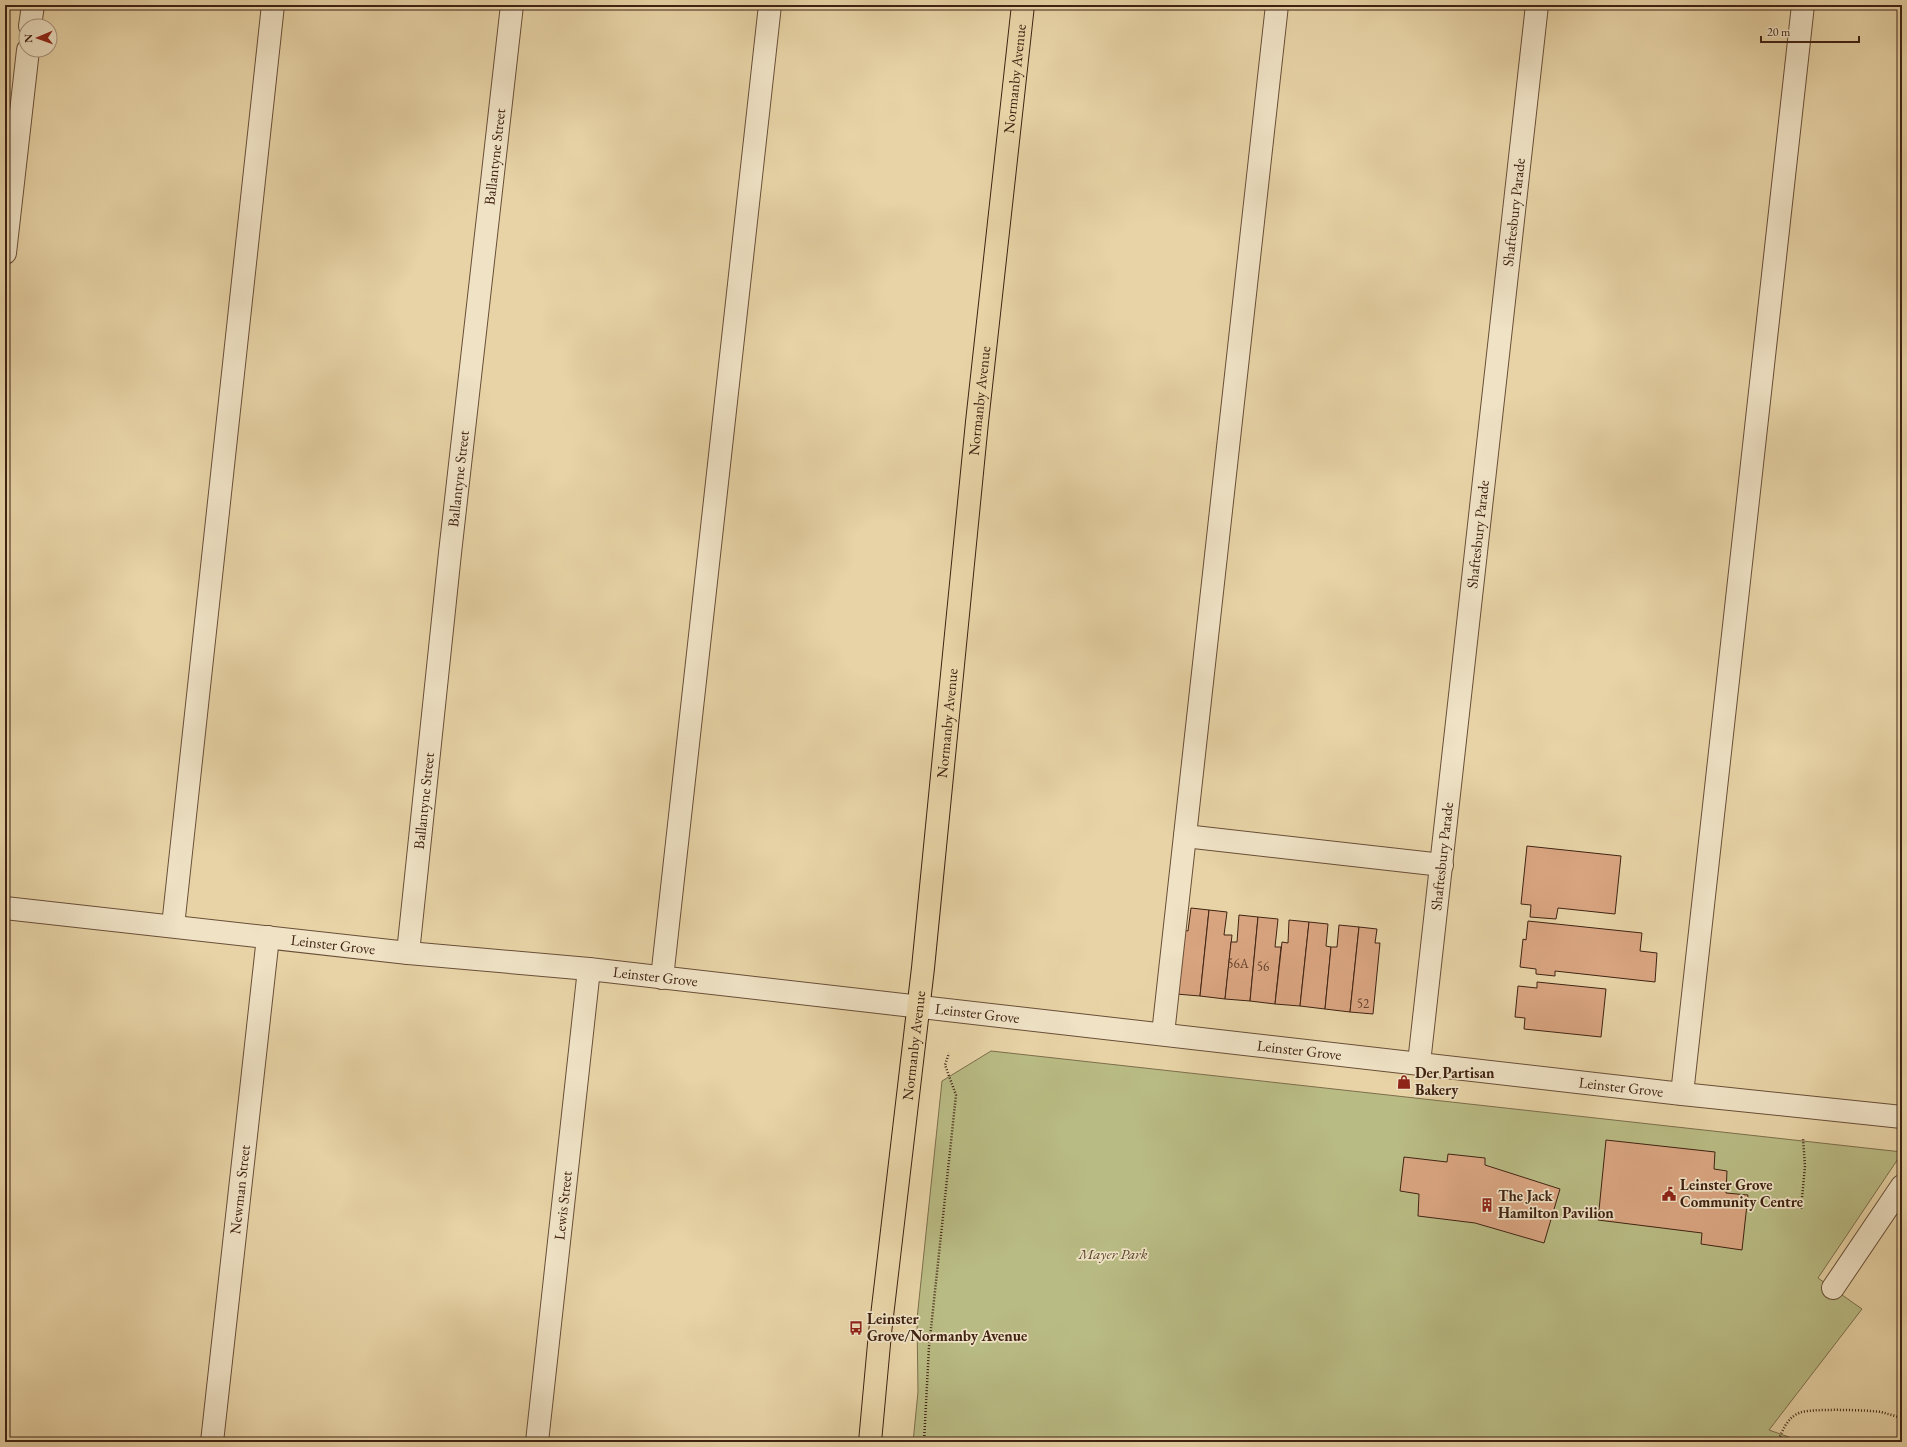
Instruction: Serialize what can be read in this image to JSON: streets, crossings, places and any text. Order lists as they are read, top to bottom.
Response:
{
  "streets": {
    "main road": ["Normanby Avenue"],
    "street": [
      "Ballantyne Street",
      "Shaftesbury Parade",
      "Leinster Grove",
      "Newman Street",
      "Lewis Street"
    ]
  },
  "crossings": [
    ["Normanby Avenue", "Leinster Grove"],
    ["Ballantyne Street", "Leinster Grove"],
    ["Shaftesbury Parade", "Leinster Grove"],
    ["Leinster Grove", "Newman Street"],
    ["Leinster Grove", "Lewis Street"]
  ],
  "parks": ["Mayer Park"],
  "places": {
    "shop": ["Der Partisan Bakery"],
    "public building": ["Leinster Grove Community Centre"],
    "building": ["The Jack Hamilton Pavilion"],
    "bus stop": ["Leinster Grove/Normanby Avenue"]
  },
  "house_numbers": ["56A", "56", "52"],
  "scale_bar": "20 m",
  "north": "left"
}
